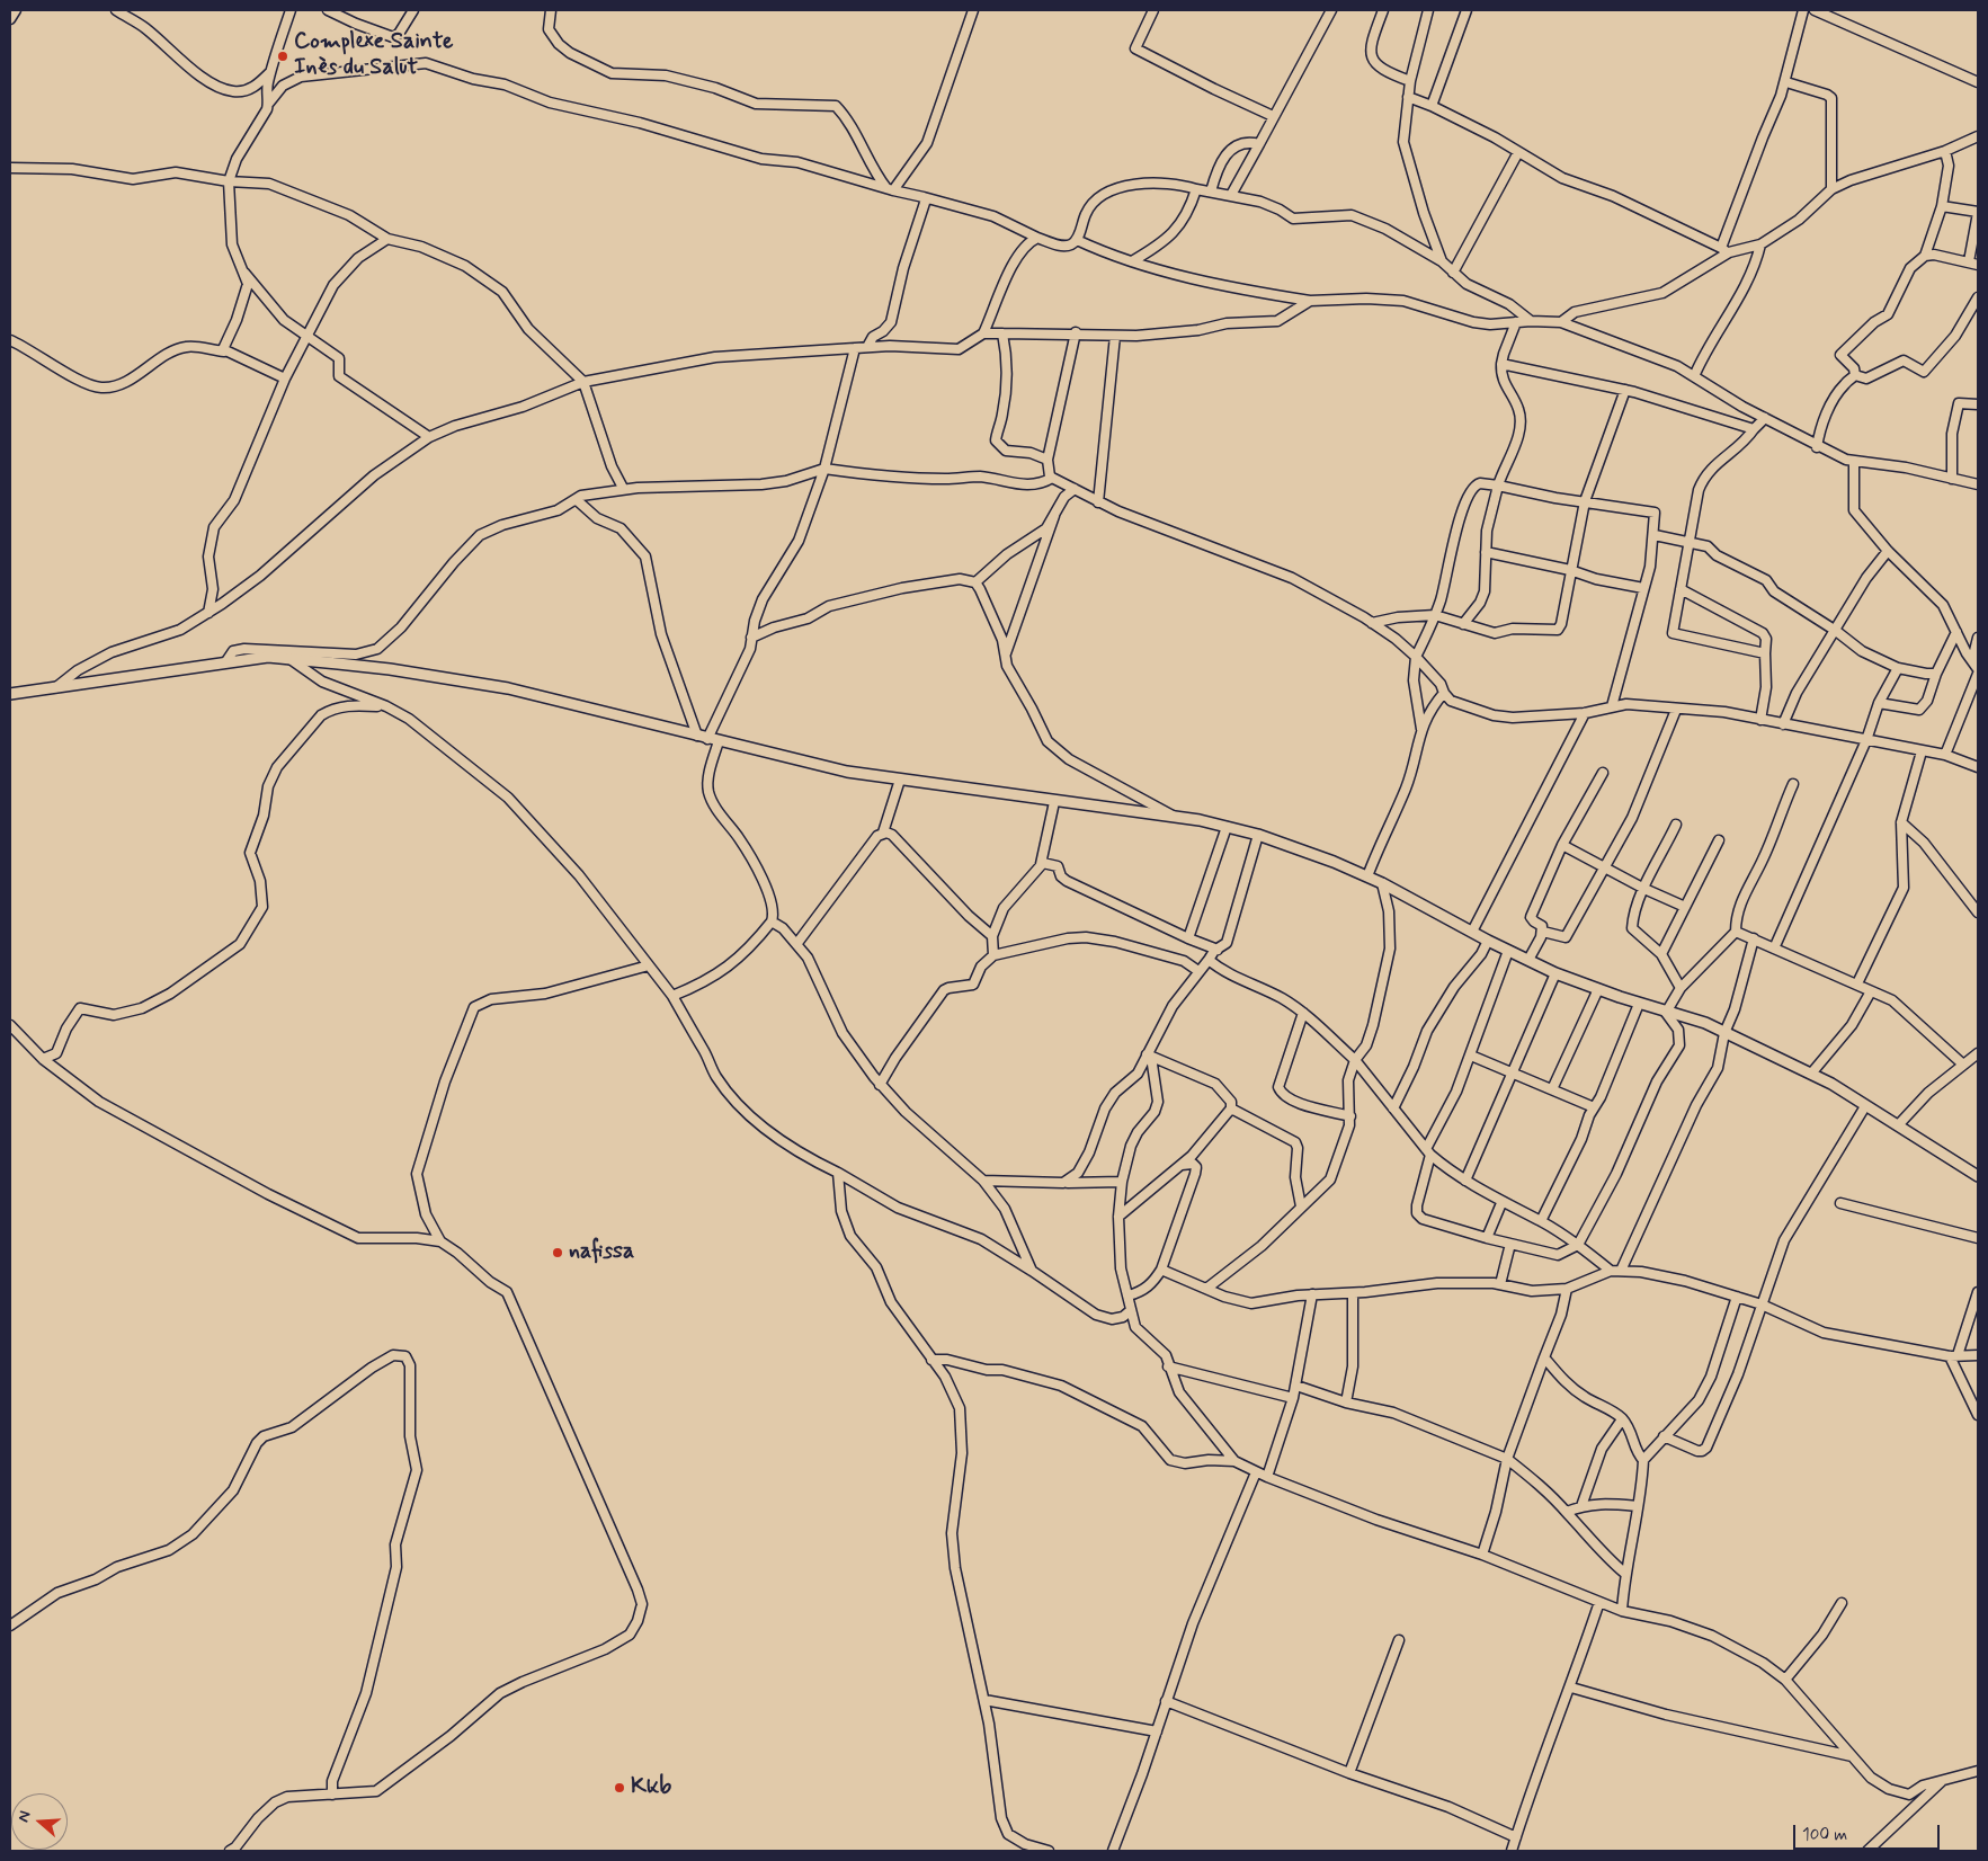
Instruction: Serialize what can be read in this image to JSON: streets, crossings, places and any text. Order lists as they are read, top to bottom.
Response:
{
  "places": ["Complexe Sainte Inès du Salut", "nafissa", "Kkb"],
  "scale_bar": "100 m",
  "north": "left"
}
